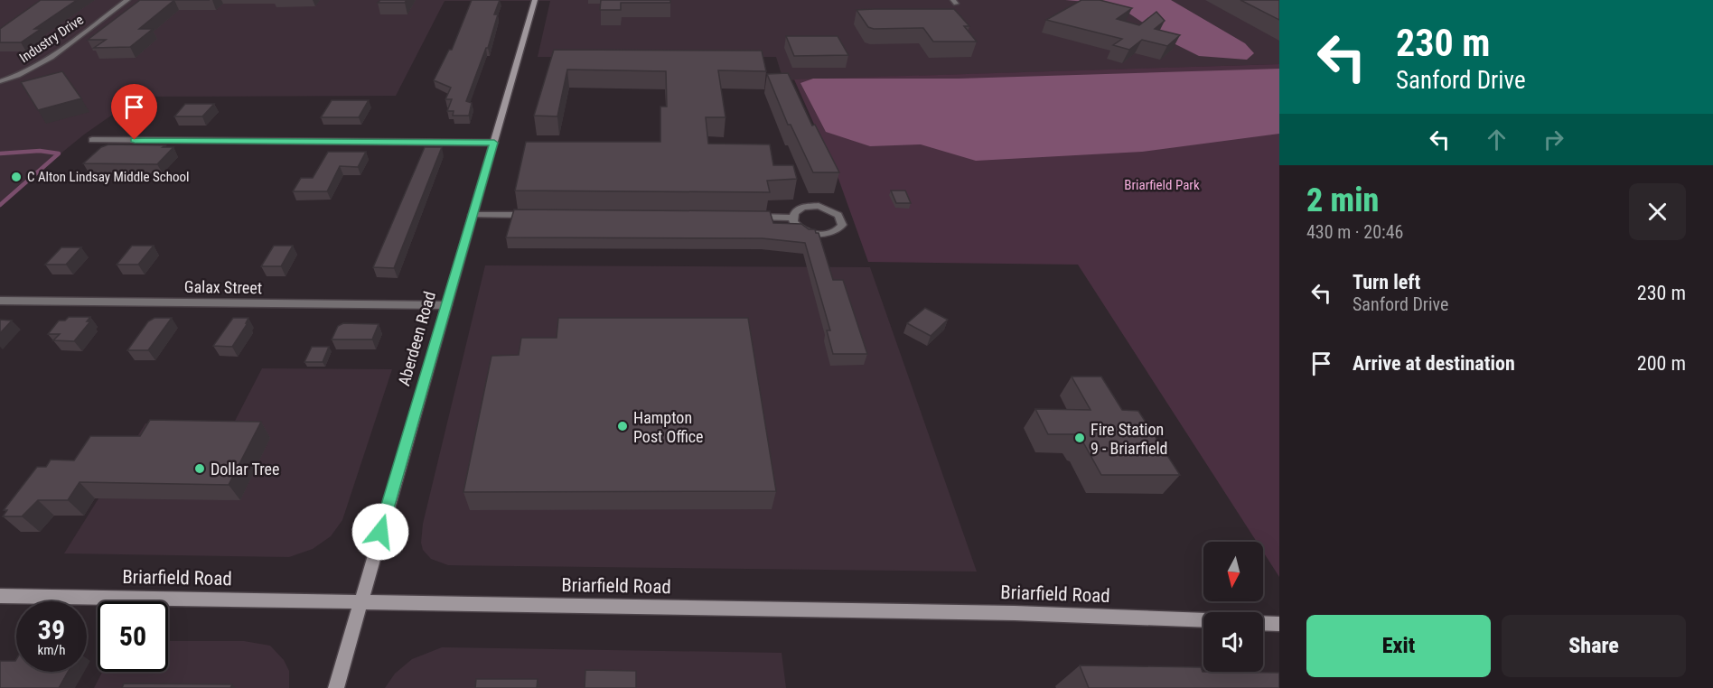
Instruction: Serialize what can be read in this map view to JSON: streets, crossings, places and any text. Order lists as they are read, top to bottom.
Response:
{
  "streets": {
    "main road": ["Aberdeen Road", "Briarfield Road"],
    "street": ["Industry Drive", "Galax Street"]
  },
  "crossings": [
    ["Galax Street", "Aberdeen Road"],
    ["Aberdeen Road", "Briarfield Road"]
  ],
  "parks": ["Briarfield Park"],
  "places": [
    "C Alton Lindsay Middle School",
    "Hampton Post Office",
    "Fire Station 9 - Briarfield",
    "Dollar Tree"
  ],
  "north": "bottom",
  "page": {
    "turn": ["230 m", "Sanford Drive"],
    "heading": ["2 min", "430 m · 20:46"],
    "list": [
      {
        "name": "Turn left",
        "note": "Sanford Drive",
        "value": "230 m"
      },
      {
        "name": "Arrive at destination",
        "value": "200 m"
      }
    ],
    "speed": "39 km/h",
    "limit": "50",
    "buttons": ["Exit", "Share"]
  }
}
